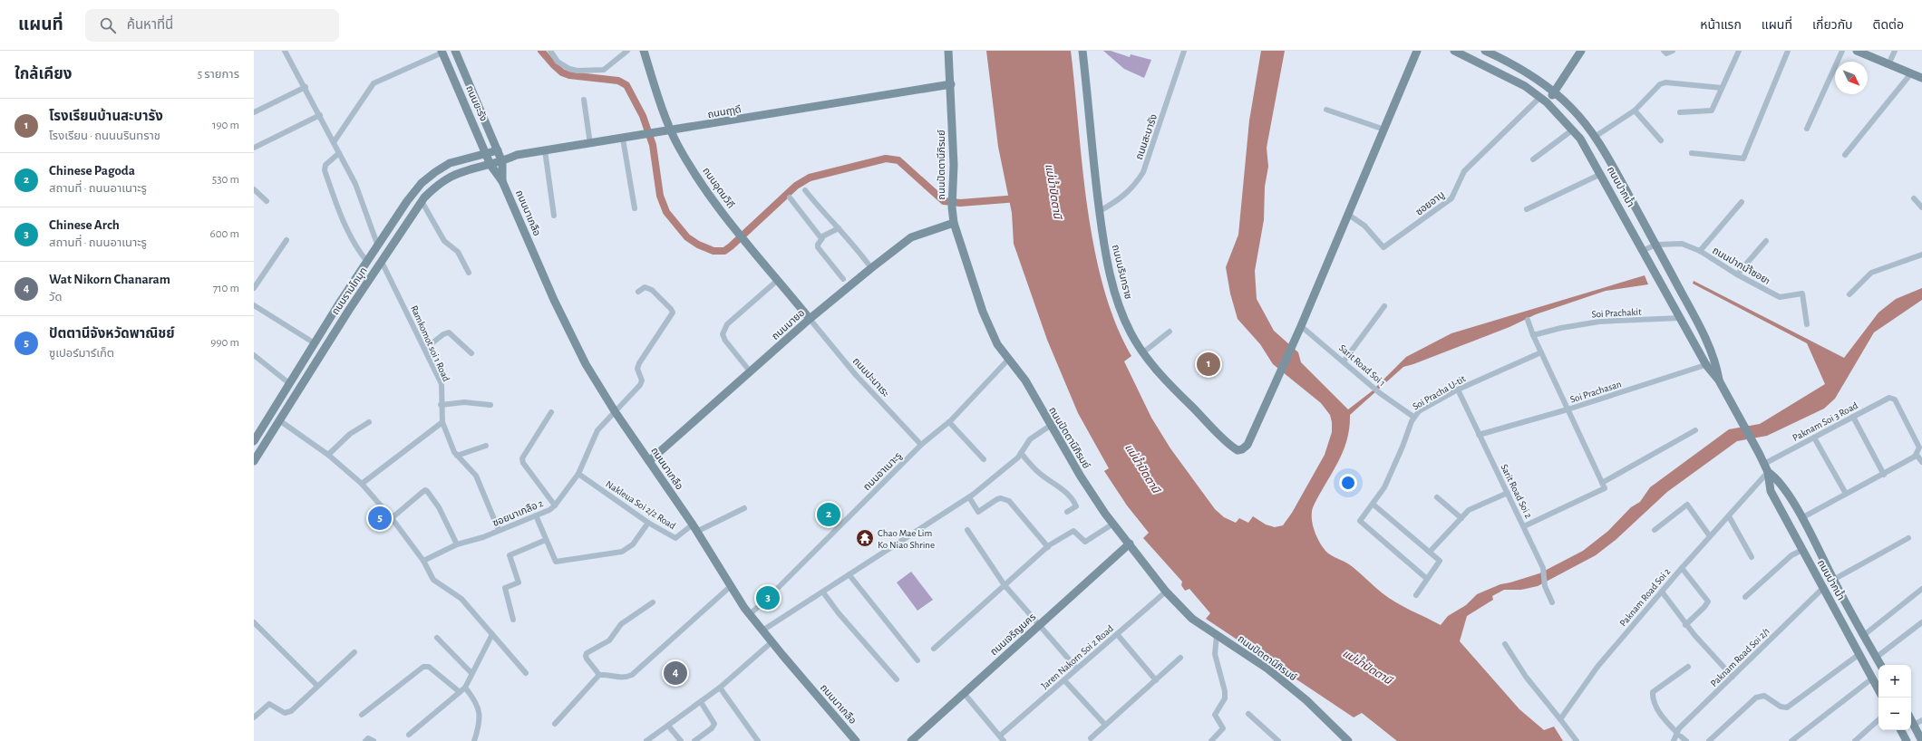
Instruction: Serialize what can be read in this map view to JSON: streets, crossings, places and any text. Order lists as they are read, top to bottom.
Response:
{
  "streets": {
    "street": [
      "ถนนยะรัง",
      "ถนนฤๅดี",
      "ถนนสะบารัง",
      "ถนนปัตตานีภิรมย์",
      "ถนนปากน้ำ",
      "ถนนอุดมวิถี",
      "ซอยอาบู",
      "ถนนนาเกลือ",
      "ถนนปากนำ้ซอย1",
      "ถนนนรินทราช",
      "ถนนรามโกมุท",
      "Soi Prachakit",
      "ถนนมายอ",
      "Ramkomot soi 1 Road",
      "Sarit Road Soi 1",
      "ถนนปะนาเระ",
      "Soi Prachasan",
      "Soi Pracha U-tit",
      "Paknam Soi 3 Road",
      "ถนนอาเนาะรู",
      "Sarit Road Soi 2",
      "Nakleua Soi 2/2 Road",
      "ซอยนาเกลือ 2",
      "Paknam Road Soi 2",
      "ถนนเจริญนคร",
      "Jaren Nakorn Soi 2 Road",
      "Paknam Road Soi 2/1"
    ]
  },
  "crossings": [
    ["ถนนยะรัง", "ถนนฤๅดี"],
    ["ถนนยะรัง", "ถนนนาเกลือ"],
    ["ถนนยะรัง", "ถนนรามโกมุท"],
    ["ถนนฤๅดี", "ถนนปัตตานีภิรมย์"],
    ["ถนนฤๅดี", "ถนนอุดมวิถี"],
    ["ถนนฤๅดี", "ถนนนาเกลือ"],
    ["ถนนฤๅดี", "ถนนรามโกมุท"],
    ["ถนนสะบารัง", "ถนนนรินทราช"],
    ["ถนนปัตตานีภิรมย์", "ถนนมายอ"],
    ["ถนนปัตตานีภิรมย์", "ถนนอาเนาะรู"],
    ["ถนนปัตตานีภิรมย์", "ถนนเจริญนคร"],
    ["ถนนปัตตานีภิรมย์", "Jaren Nakorn Soi 2 Road"],
    ["ถนนปากน้ำ", "ซอยอาบู"],
    ["ถนนปากน้ำ", "ถนนปากนำ้ซอย1"],
    ["ถนนปากน้ำ", "Soi Prachakit"],
    ["ถนนปากน้ำ", "Soi Prachasan"],
    ["ถนนปากน้ำ", "Paknam Soi 3 Road"],
    ["ถนนปากน้ำ", "Paknam Road Soi 2"],
    ["ถนนปากน้ำ", "Paknam Road Soi 2/1"],
    ["ถนนอุดมวิถี", "ถนนมายอ"],
    ["ถนนอุดมวิถี", "ถนนปะนาเระ"],
    ["ถนนนาเกลือ", "ถนนรามโกมุท"],
    ["ถนนนาเกลือ", "ถนนมายอ"],
    ["ถนนนาเกลือ", "ถนนอาเนาะรู"],
    ["ถนนนาเกลือ", "Nakleua Soi 2/2 Road"],
    ["ถนนนาเกลือ", "ซอยนาเกลือ 2"],
    ["ถนนนรินทราช", "Sarit Road Soi 1"],
    ["ถนนรามโกมุท", "Ramkomot soi 1 Road"],
    ["ถนนมายอ", "ถนนปะนาเระ"],
    ["Ramkomot soi 1 Road", "ซอยนาเกลือ 2"],
    ["Sarit Road Soi 1", "Soi Pracha U-tit"],
    ["ถนนปะนาเระ", "ถนนอาเนาะรู"],
    ["Soi Prachasan", "Sarit Road Soi 2"],
    ["Soi Pracha U-tit", "Sarit Road Soi 2"],
    ["Nakleua Soi 2/2 Road", "ซอยนาเกลือ 2"]
  ],
  "water": ["แม่น้ำปัตตานี"],
  "places": {
    "temple": ["Chao Mae Lim Ko Niao Shrine"]
  },
  "north": "bottom right",
  "page": {
    "header": "แผนที่",
    "search": "ค้นหาที่นี่",
    "nav": [
      "หน้าแรก",
      "แผนที่",
      "เกี่ยวกับ",
      "ติดต่อ"
    ],
    "heading": ["ใกล้เคียง", "5 รายการ"],
    "list": [
      {
        "mark": "1",
        "name": "โรงเรียนบ้านสะบารัง",
        "note": "โรงเรียน · ถนนนรินทราช",
        "value": "190 m"
      },
      {
        "mark": "2",
        "name": "Chinese Pagoda",
        "note": "สถานที่ · ถนนอาเนาะรู",
        "value": "530 m"
      },
      {
        "mark": "3",
        "name": "Chinese Arch",
        "note": "สถานที่ · ถนนอาเนาะรู",
        "value": "600 m"
      },
      {
        "mark": "4",
        "name": "Wat Nikorn Chanaram",
        "note": "วัด",
        "value": "710 m"
      },
      {
        "mark": "5",
        "name": "ปัตตานีจังหวัดพาณิชย์",
        "note": "ซูเปอร์มาร์เก็ต",
        "value": "990 m"
      }
    ],
    "pins": [
      "1",
      "2",
      "5",
      "3",
      "4"
    ],
    "map_buttons": ["+", "−"]
  }
}
